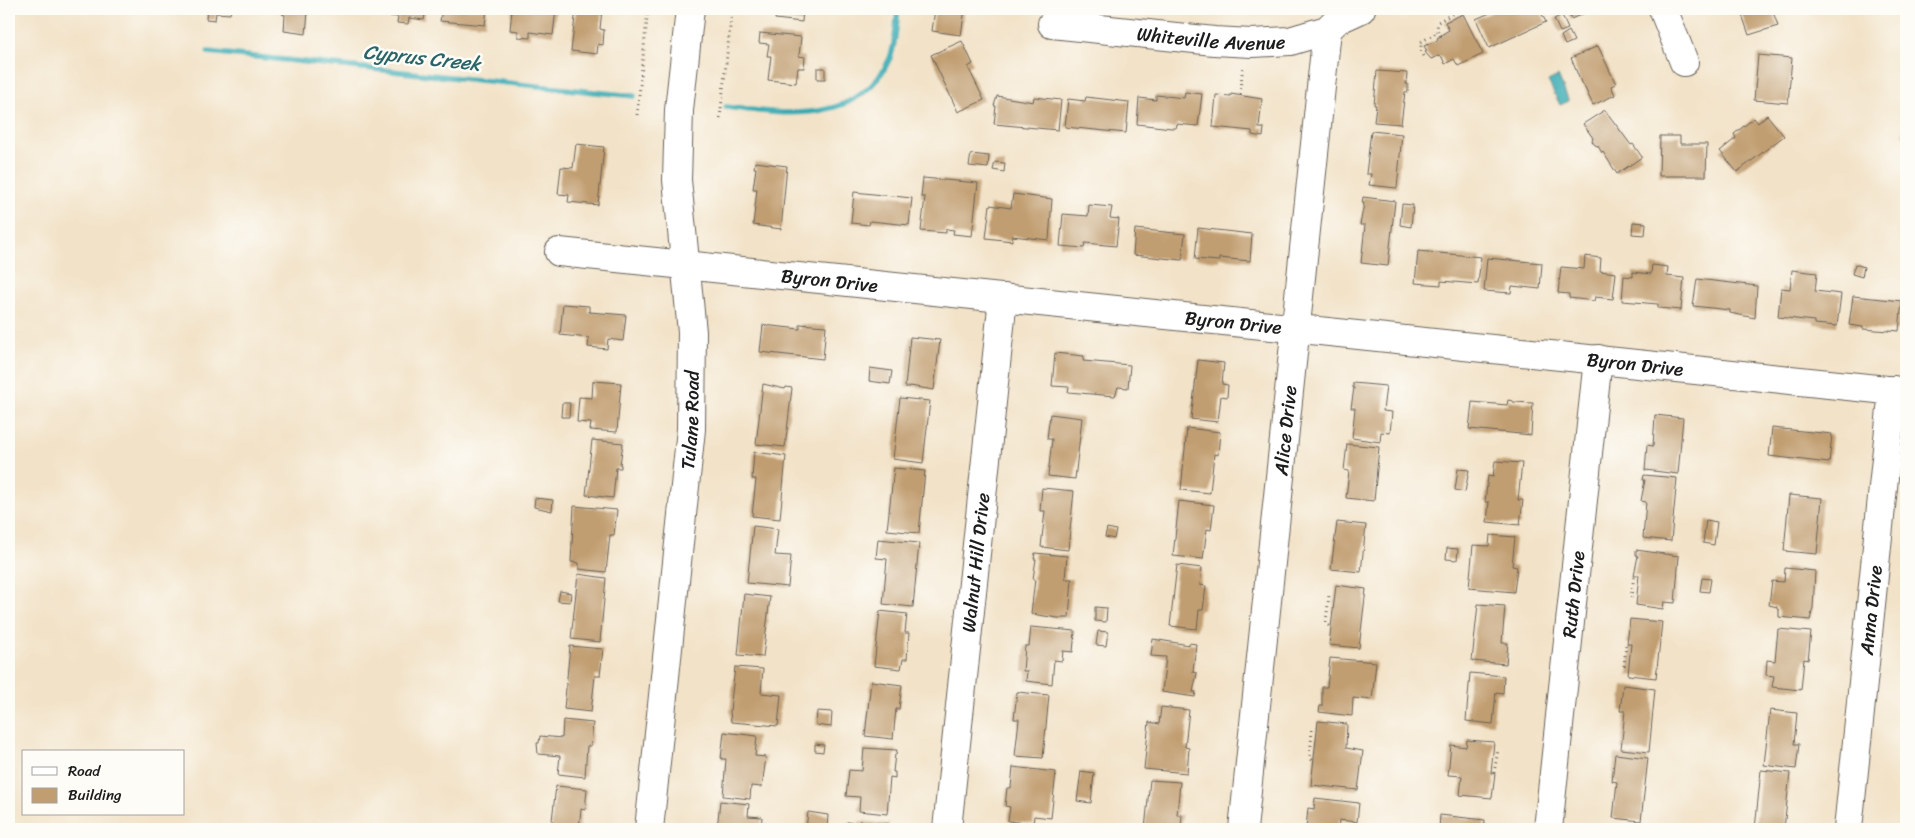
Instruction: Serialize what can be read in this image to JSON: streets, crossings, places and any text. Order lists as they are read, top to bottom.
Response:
{
  "streets": {
    "street": [
      "Whiteville Avenue",
      "Byron Drive",
      "Tulane Road",
      "Alice Drive",
      "Walnut Hill Drive",
      "Ruth Drive",
      "Anna Drive"
    ]
  },
  "crossings": [
    ["Whiteville Avenue", "Alice Drive"],
    ["Byron Drive", "Tulane Road"],
    ["Byron Drive", "Alice Drive"],
    ["Byron Drive", "Walnut Hill Drive"],
    ["Byron Drive", "Ruth Drive"],
    ["Byron Drive", "Anna Drive"]
  ],
  "water": ["Cyprus Creek"],
  "legend": ["Road", "Building"]
}
